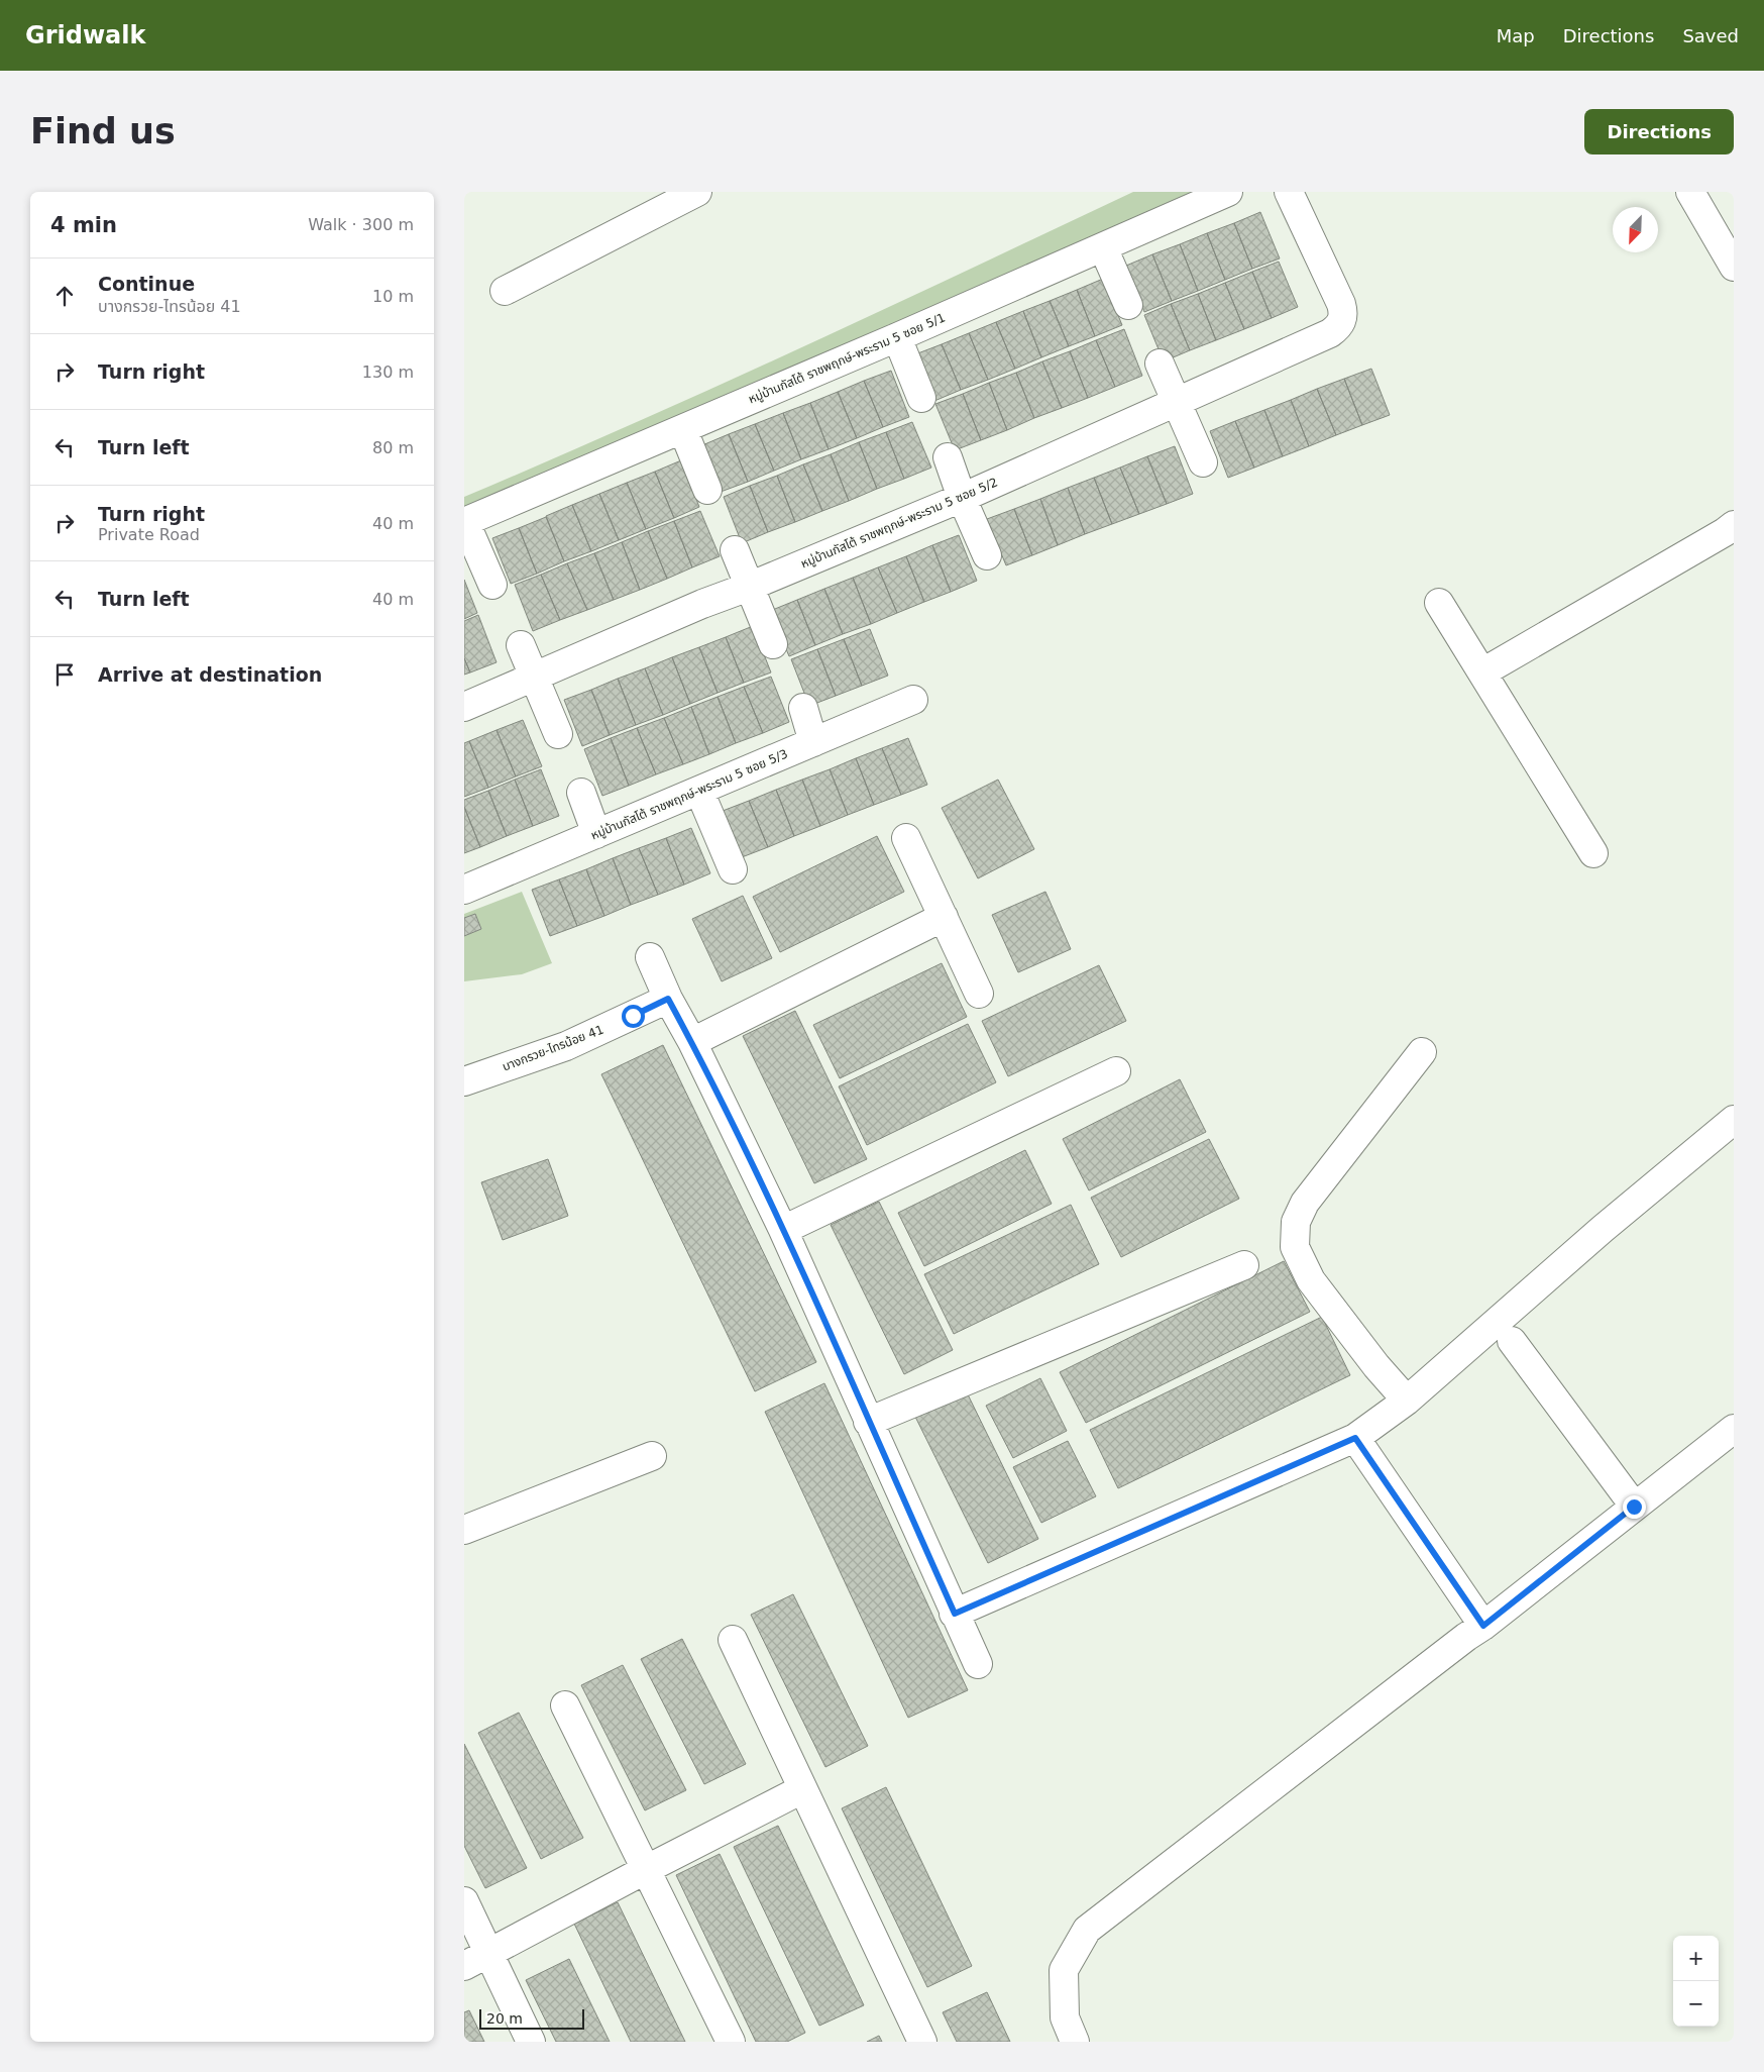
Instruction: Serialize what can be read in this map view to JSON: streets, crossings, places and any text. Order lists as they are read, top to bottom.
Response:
{
  "streets": {
    "street": [
      "หมู่บ้านกัสโต้ ราชพฤกษ์-พระราม 5 ซอย 5/1",
      "หมู่บ้านกัสโต้ ราชพฤกษ์-พระราม 5 ซอย 5/2",
      "หมู่บ้านกัสโต้ ราชพฤกษ์-พระราม 5 ซอย 5/3",
      "บางกรวย-ไทรน้อย 41"
    ]
  },
  "scale_bar": "20 m",
  "north": "bottom left",
  "page": {
    "header": "Gridwalk",
    "nav": ["Map", "Directions", "Saved"],
    "buttons": "Directions",
    "title": "Find us",
    "heading": ["4 min", "Walk · 300 m"],
    "list": [
      ["Continue", "บางกรวย-ไทรน้อย 41", "10 m"],
      ["Turn right", "130 m"],
      ["Turn left", "80 m"],
      ["Turn right", "Private Road", "40 m"],
      ["Turn left", "40 m"],
      "Arrive at destination"
    ],
    "map_buttons": ["+", "−"],
    "scale": "20 m"
  }
}
